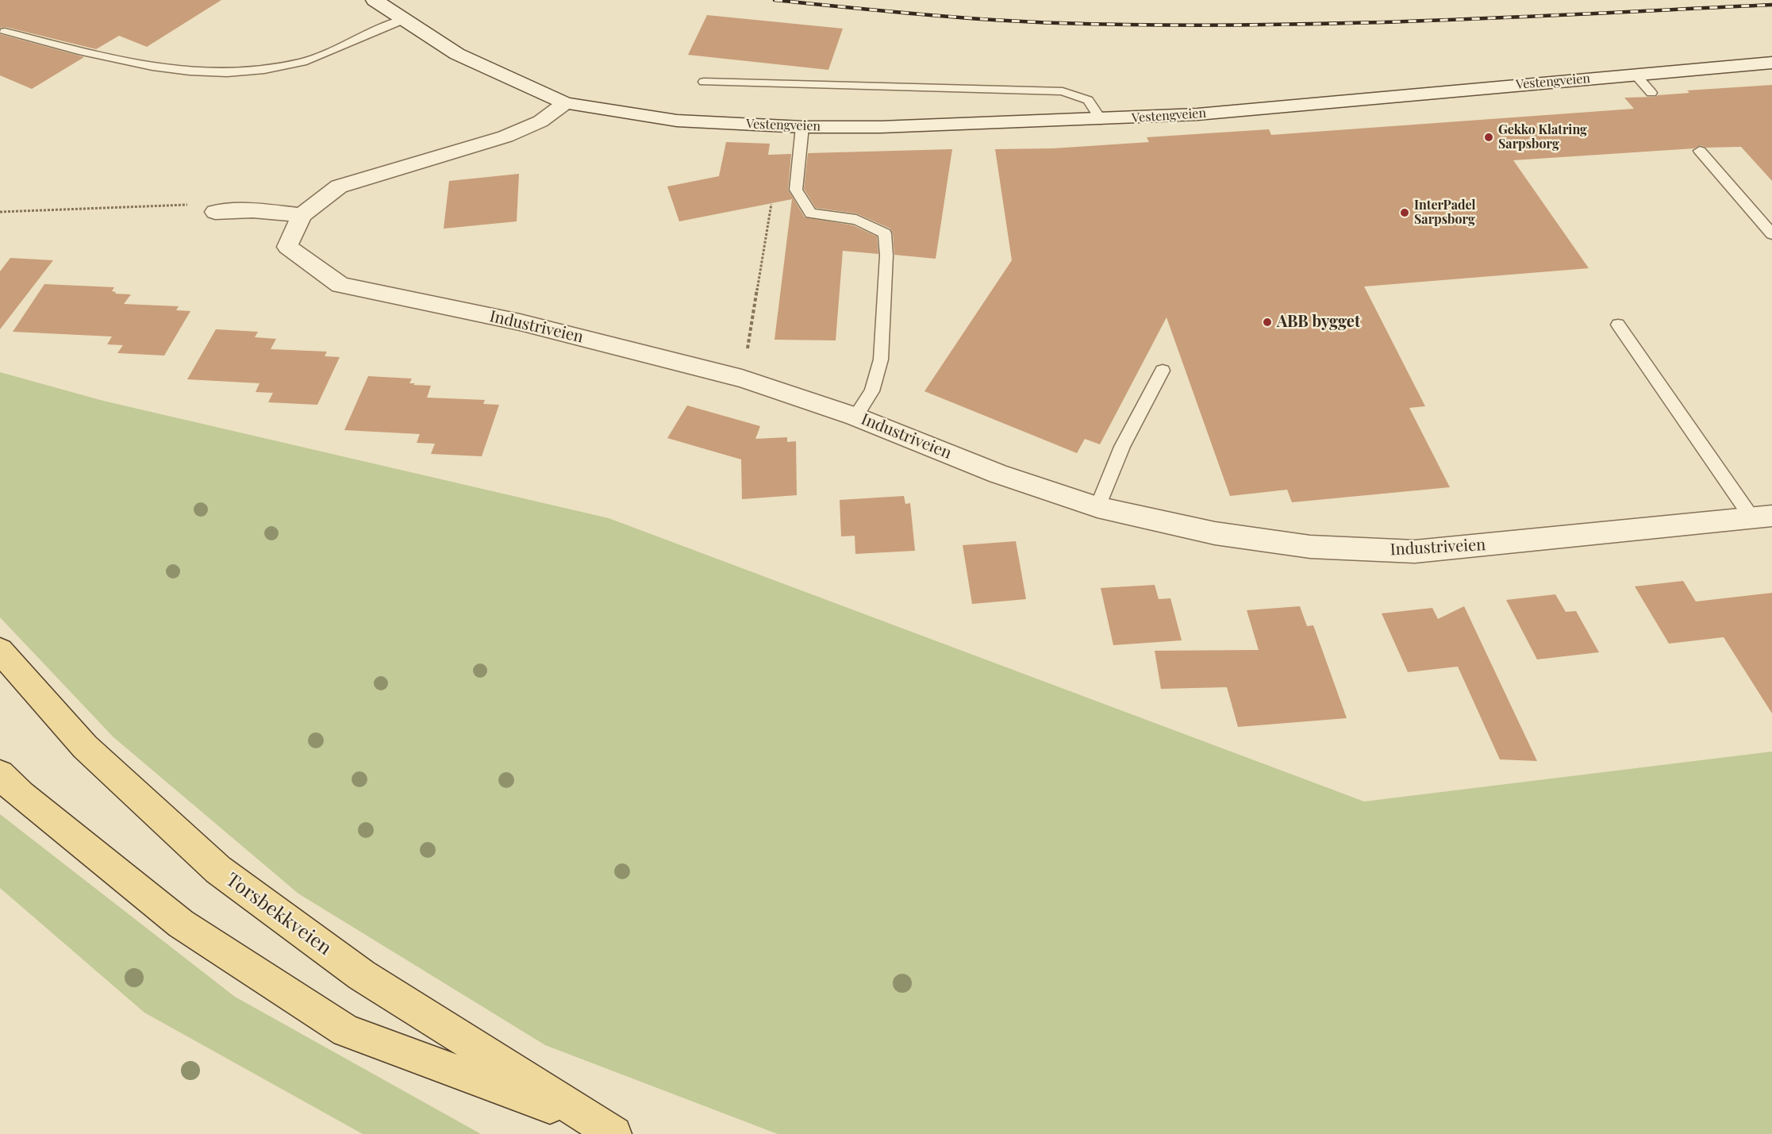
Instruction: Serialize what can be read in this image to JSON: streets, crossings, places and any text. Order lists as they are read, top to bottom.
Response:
{
  "streets": {
    "main road": ["Torsbekkveien"],
    "street": ["Vestengveien", "Industriveien"]
  },
  "crossings": [
    ["Vestengveien", "Industriveien"]
  ],
  "places": ["Gekko Klatring Sarpsborg", "InterPadel Sarpsborg", "ABB bygget"]
}
